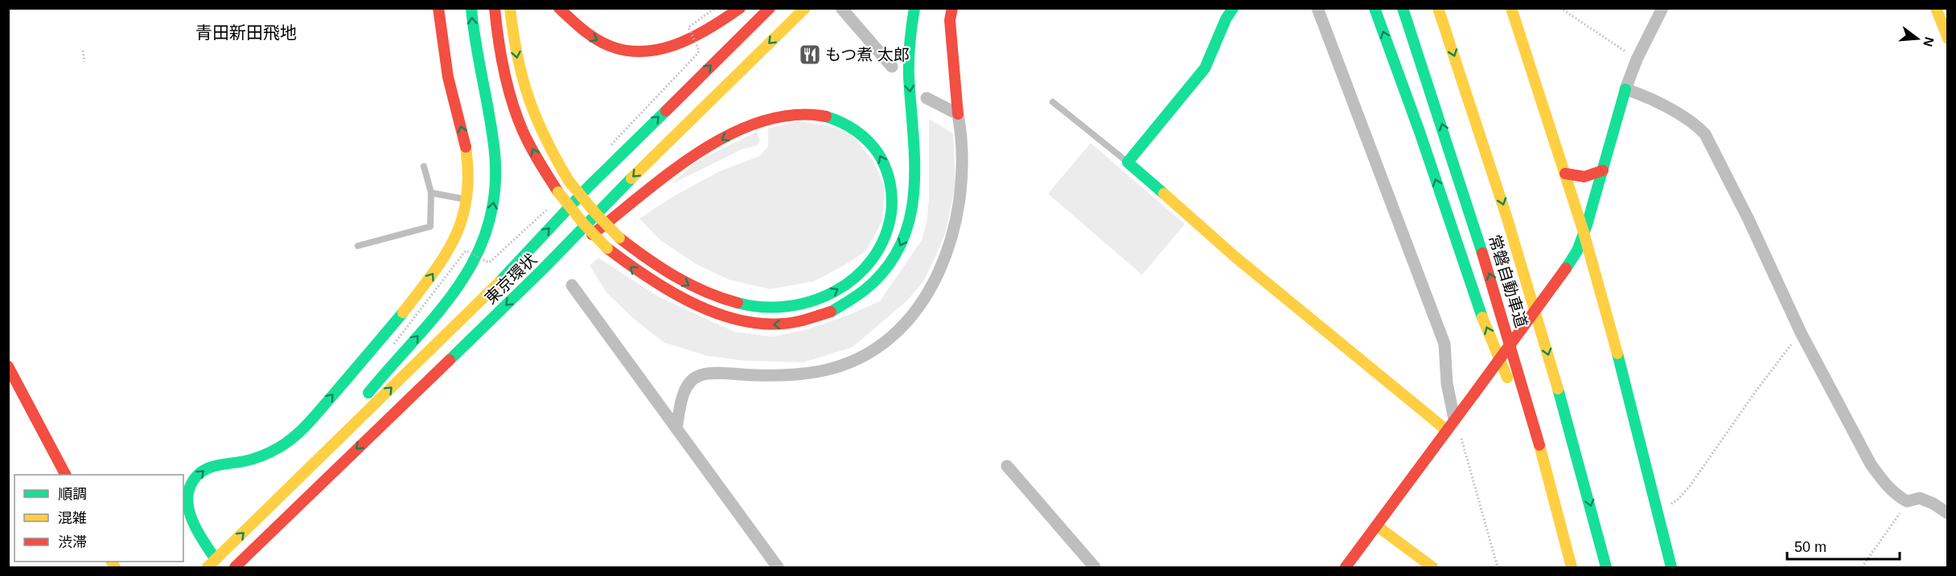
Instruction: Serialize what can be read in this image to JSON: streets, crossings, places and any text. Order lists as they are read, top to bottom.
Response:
{
  "streets": {
    "main road": ["東京環状", "常磐自動車道"]
  },
  "districts": ["青田新田飛地"],
  "places": {
    "restaurant": ["もつ煮 太郎"]
  },
  "legend": ["順調", "混雑", "渋滞"],
  "scale_bar": "50 m",
  "north": "right"
}
